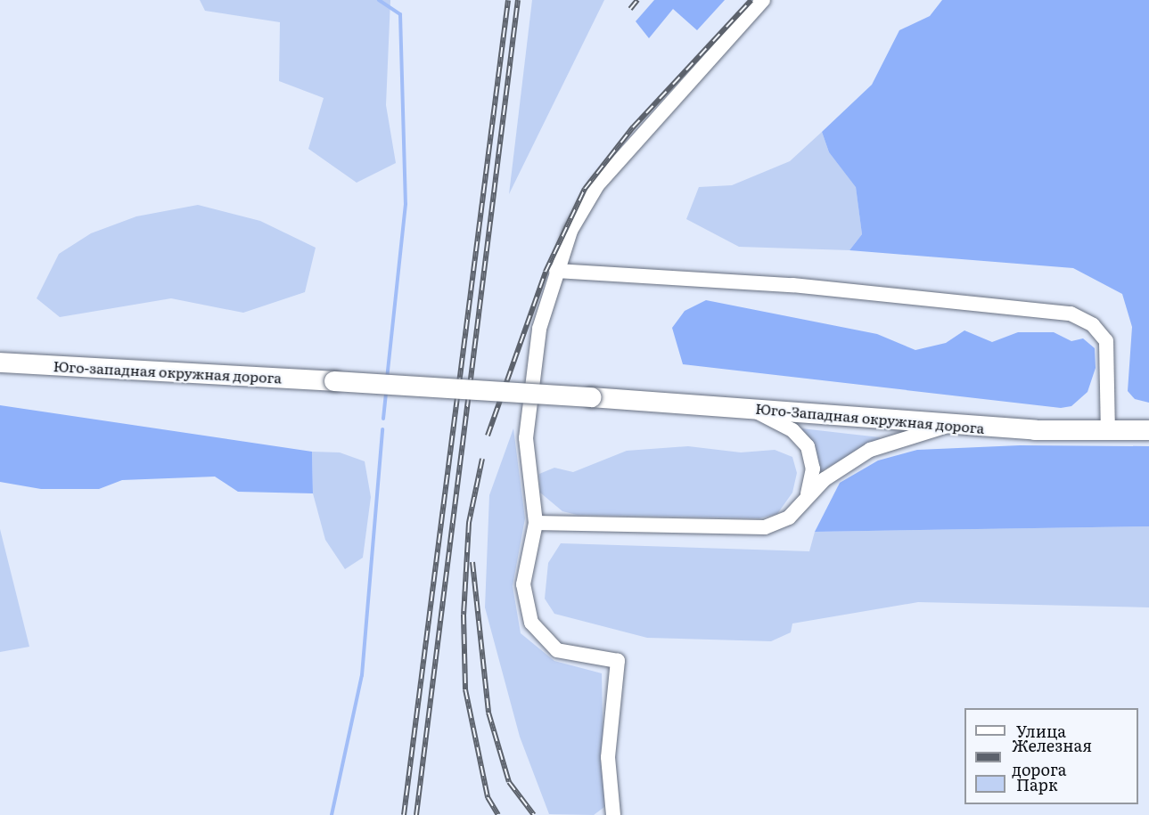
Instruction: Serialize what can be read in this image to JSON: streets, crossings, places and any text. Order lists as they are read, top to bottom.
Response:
{
  "streets": {
    "highway": ["Юго-западная окружная дорога", "Юго-Западная окружная дорога"]
  },
  "crossings": [
    ["Юго-западная окружная дорога", "Юго-Западная окружная дорога"]
  ],
  "legend": ["Улица", "Железная дорога", "Парк"]
}
